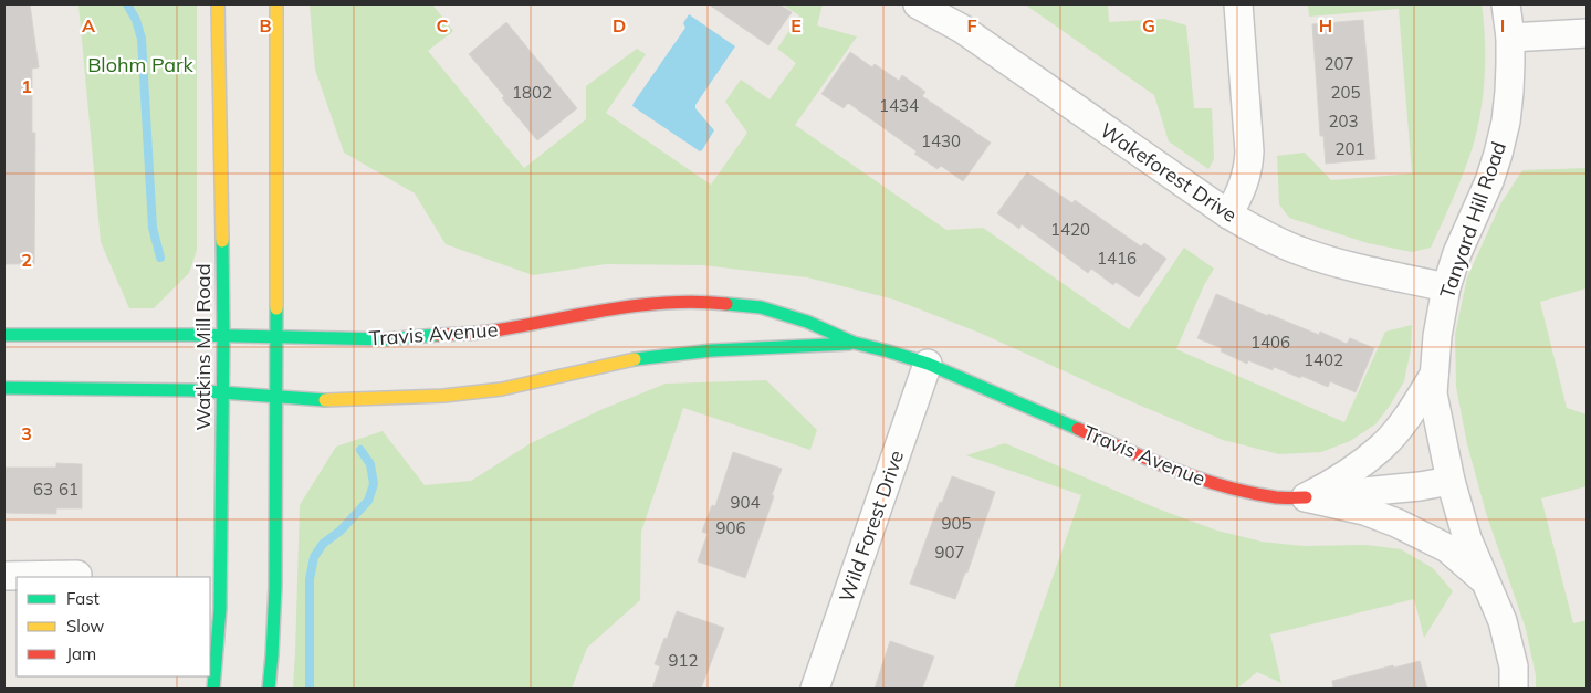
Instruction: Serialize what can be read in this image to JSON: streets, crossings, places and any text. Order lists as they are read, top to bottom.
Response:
{
  "streets": {
    "street": [
      "Wakeforest Drive",
      "Tanyard Hill Road",
      "Travis Avenue",
      "Watkins Mill Road",
      "Wild Forest Drive"
    ]
  },
  "crossings": [
    ["Wakeforest Drive", "Tanyard Hill Road"],
    ["Tanyard Hill Road", "Travis Avenue"],
    ["Travis Avenue", "Watkins Mill Road"],
    ["Travis Avenue", "Wild Forest Drive"]
  ],
  "parks": ["Blohm Park"],
  "house_numbers": [
    "207",
    "1802",
    "205",
    "1434",
    "203",
    "1430",
    "201",
    "1420",
    "1416",
    "1406",
    "1402",
    "63",
    "61",
    "904",
    "905",
    "906",
    "907",
    "912"
  ],
  "legend": ["Fast", "Slow", "Jam"],
  "grid": {
    "columns": [
      "A",
      "B",
      "C",
      "D",
      "E",
      "F",
      "G",
      "H",
      "I"
    ],
    "rows": ["1", "2", "3"]
  }
}
